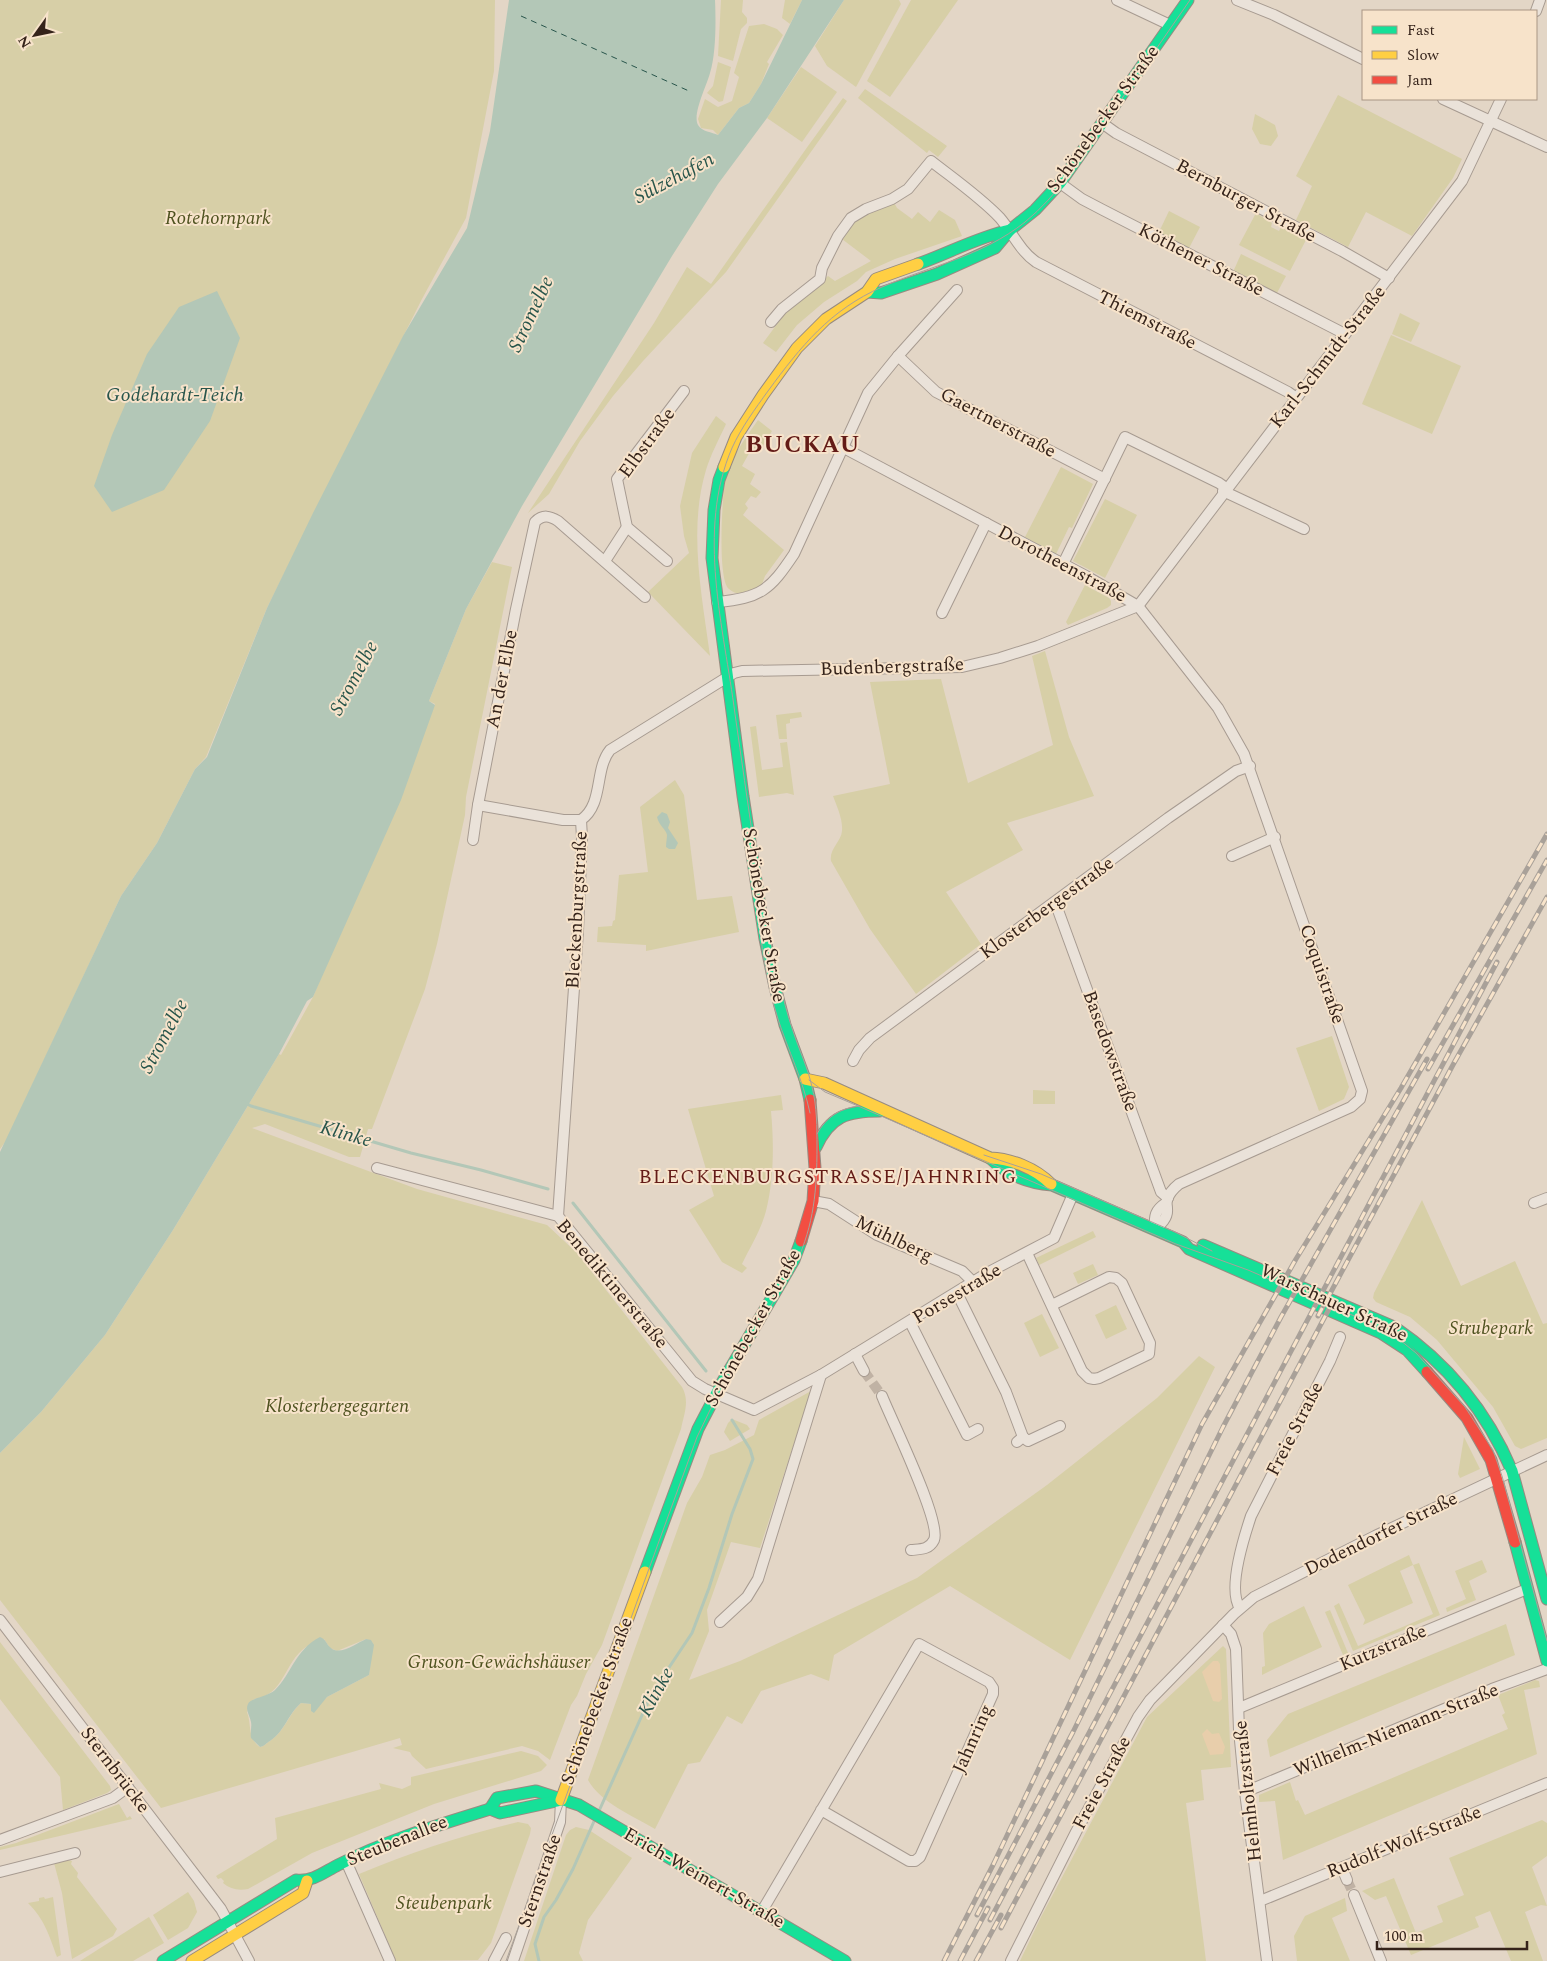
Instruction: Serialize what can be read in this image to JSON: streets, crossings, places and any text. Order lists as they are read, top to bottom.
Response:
{
  "streets": {
    "main road": [
      "Schönebecker Straße",
      "Warschauer Straße",
      "Steubenallee",
      "Erich-Weinert-Straße"
    ],
    "street": [
      "Bernburger Straße",
      "Köthener Straße",
      "Thiemstraße",
      "Karl-Schmidt-Straße",
      "Gaertnerstraße",
      "Elbstraße",
      "Dorotheenstraße",
      "Budenbergstraße",
      "An der Elbe",
      "Klosterbergestraße",
      "Bleckenburgstraße",
      "Coquistraße",
      "Basedowstraße",
      "Mühlberg",
      "Benediktinerstraße",
      "Porsestraße",
      "Freie Straße",
      "Dodendorfer Straße",
      "Kutzstraße",
      "Wilhelm-Niemann-Straße",
      "Jahnring",
      "Sternbrücke",
      "Helmholtzstraße",
      "Rudolf-Wolf-Straße",
      "Sternstraße"
    ]
  },
  "crossings": [
    ["Schönebecker Straße", "Bernburger Straße"],
    ["Schönebecker Straße", "Köthener Straße"],
    ["Schönebecker Straße", "Thiemstraße"],
    ["Schönebecker Straße", "Budenbergstraße"],
    ["Schönebecker Straße", "Bleckenburgstraße"],
    ["Schönebecker Straße", "Mühlberg"],
    ["Schönebecker Straße", "Benediktinerstraße"],
    ["Schönebecker Straße", "Porsestraße"],
    ["Schönebecker Straße", "Warschauer Straße"],
    ["Schönebecker Straße", "Steubenallee"],
    ["Schönebecker Straße", "Erich-Weinert-Straße"],
    ["Schönebecker Straße", "Sternstraße"],
    ["Bernburger Straße", "Karl-Schmidt-Straße"],
    ["Köthener Straße", "Karl-Schmidt-Straße"],
    ["Thiemstraße", "Karl-Schmidt-Straße"],
    ["Karl-Schmidt-Straße", "Dorotheenstraße"],
    ["Karl-Schmidt-Straße", "Budenbergstraße"],
    ["Karl-Schmidt-Straße", "Coquistraße"],
    ["Dorotheenstraße", "Budenbergstraße"],
    ["Dorotheenstraße", "Coquistraße"],
    ["Budenbergstraße", "Bleckenburgstraße"],
    ["Budenbergstraße", "Coquistraße"],
    ["Klosterbergestraße", "Coquistraße"],
    ["Klosterbergestraße", "Basedowstraße"],
    ["Bleckenburgstraße", "Benediktinerstraße"],
    ["Coquistraße", "Basedowstraße"],
    ["Mühlberg", "Porsestraße"],
    ["Benediktinerstraße", "Porsestraße"],
    ["Porsestraße", "Warschauer Straße"],
    ["Warschauer Straße", "Dodendorfer Straße"],
    ["Freie Straße", "Dodendorfer Straße"],
    ["Freie Straße", "Helmholtzstraße"],
    ["Dodendorfer Straße", "Helmholtzstraße"],
    ["Kutzstraße", "Helmholtzstraße"],
    ["Wilhelm-Niemann-Straße", "Helmholtzstraße"],
    ["Jahnring", "Erich-Weinert-Straße"],
    ["Sternbrücke", "Steubenallee"],
    ["Helmholtzstraße", "Rudolf-Wolf-Straße"],
    ["Steubenallee", "Erich-Weinert-Straße"],
    ["Steubenallee", "Sternstraße"],
    ["Erich-Weinert-Straße", "Sternstraße"]
  ],
  "districts": ["BUCKAU", "BLECKENBURGSTRASSE/JAHNRING"],
  "water": [
    "Sülzehafen",
    "Stromelbe",
    "Godehardt-Teich",
    "Klinke"
  ],
  "parks": [
    "Rotehornpark",
    "Strubepark",
    "Klosterbergegarten",
    "Gruson-Gewächshäuser",
    "Steubenpark"
  ],
  "legend": ["Fast", "Slow", "Jam"],
  "scale_bar": "100 m",
  "north": "bottom left"
}
